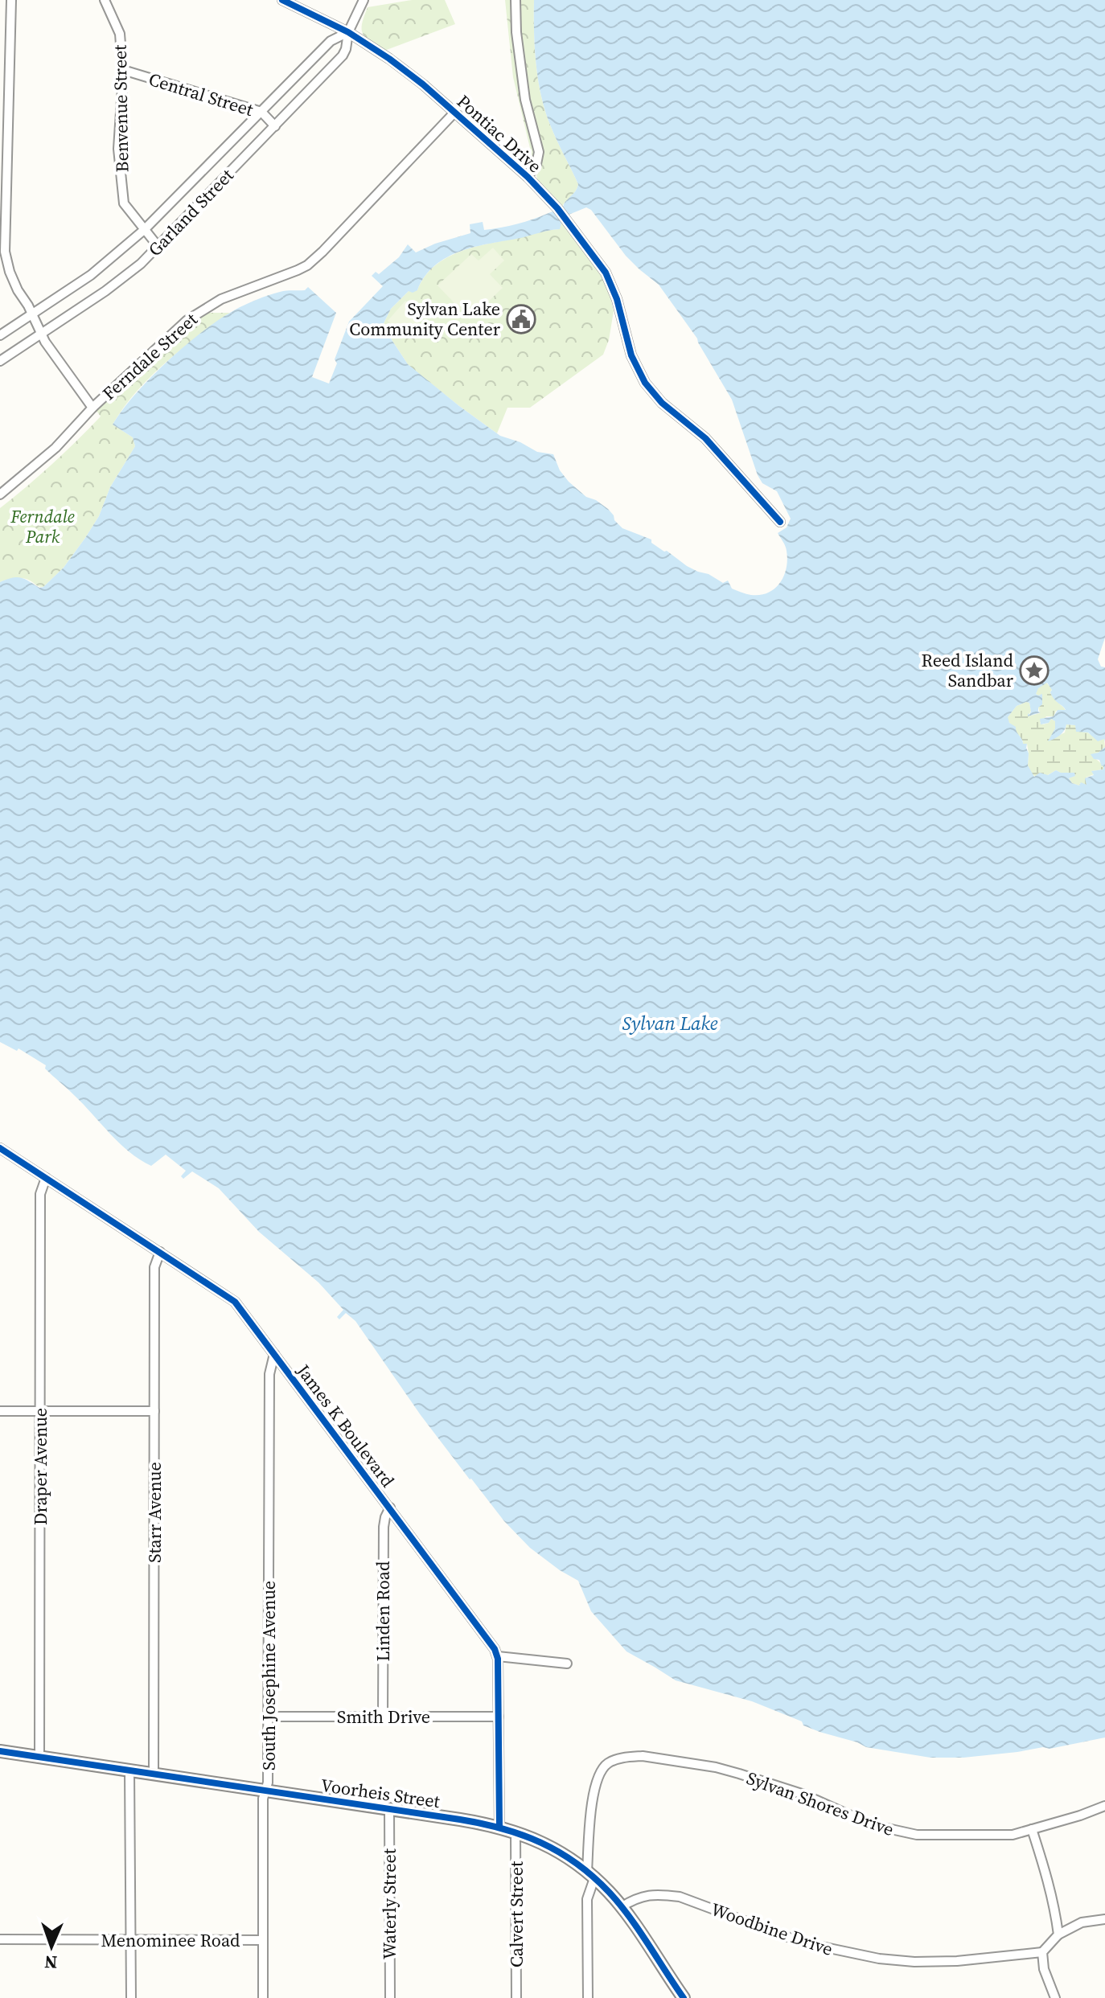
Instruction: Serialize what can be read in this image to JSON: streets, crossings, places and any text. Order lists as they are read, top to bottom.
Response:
{
  "streets": {
    "street": [
      "Central Street",
      "Benvenue Street",
      "Pontiac Drive",
      "Garland Street",
      "Ferndale Street",
      "James K Boulevard",
      "Draper Avenue",
      "Starr Avenue",
      "Linden Road",
      "South Josephine Avenue",
      "Smith Drive",
      "Voorheis Street",
      "Sylvan Shores Drive",
      "Waterly Street",
      "Calvert Street",
      "Woodbine Drive",
      "Menominee Road"
    ]
  },
  "crossings": [
    ["Central Street", "Benvenue Street"],
    ["Central Street", "Garland Street"],
    ["Benvenue Street", "Garland Street"],
    ["Pontiac Drive", "Garland Street"],
    ["Pontiac Drive", "Ferndale Street"],
    ["James K Boulevard", "Draper Avenue"],
    ["James K Boulevard", "Starr Avenue"],
    ["James K Boulevard", "Linden Road"],
    ["James K Boulevard", "South Josephine Avenue"],
    ["Draper Avenue", "Voorheis Street"],
    ["Starr Avenue", "Voorheis Street"],
    ["Linden Road", "Smith Drive"],
    ["South Josephine Avenue", "Smith Drive"],
    ["South Josephine Avenue", "Voorheis Street"],
    ["South Josephine Avenue", "Menominee Road"],
    ["Voorheis Street", "Sylvan Shores Drive"],
    ["Voorheis Street", "Waterly Street"],
    ["Voorheis Street", "Calvert Street"],
    ["Voorheis Street", "Woodbine Drive"]
  ],
  "water": ["Sylvan Lake"],
  "parks": ["Ferndale Park"],
  "places": {
    "public building": ["Sylvan Lake Community Center"],
    "place": ["Reed Island Sandbar"]
  },
  "north": "bottom"
}
